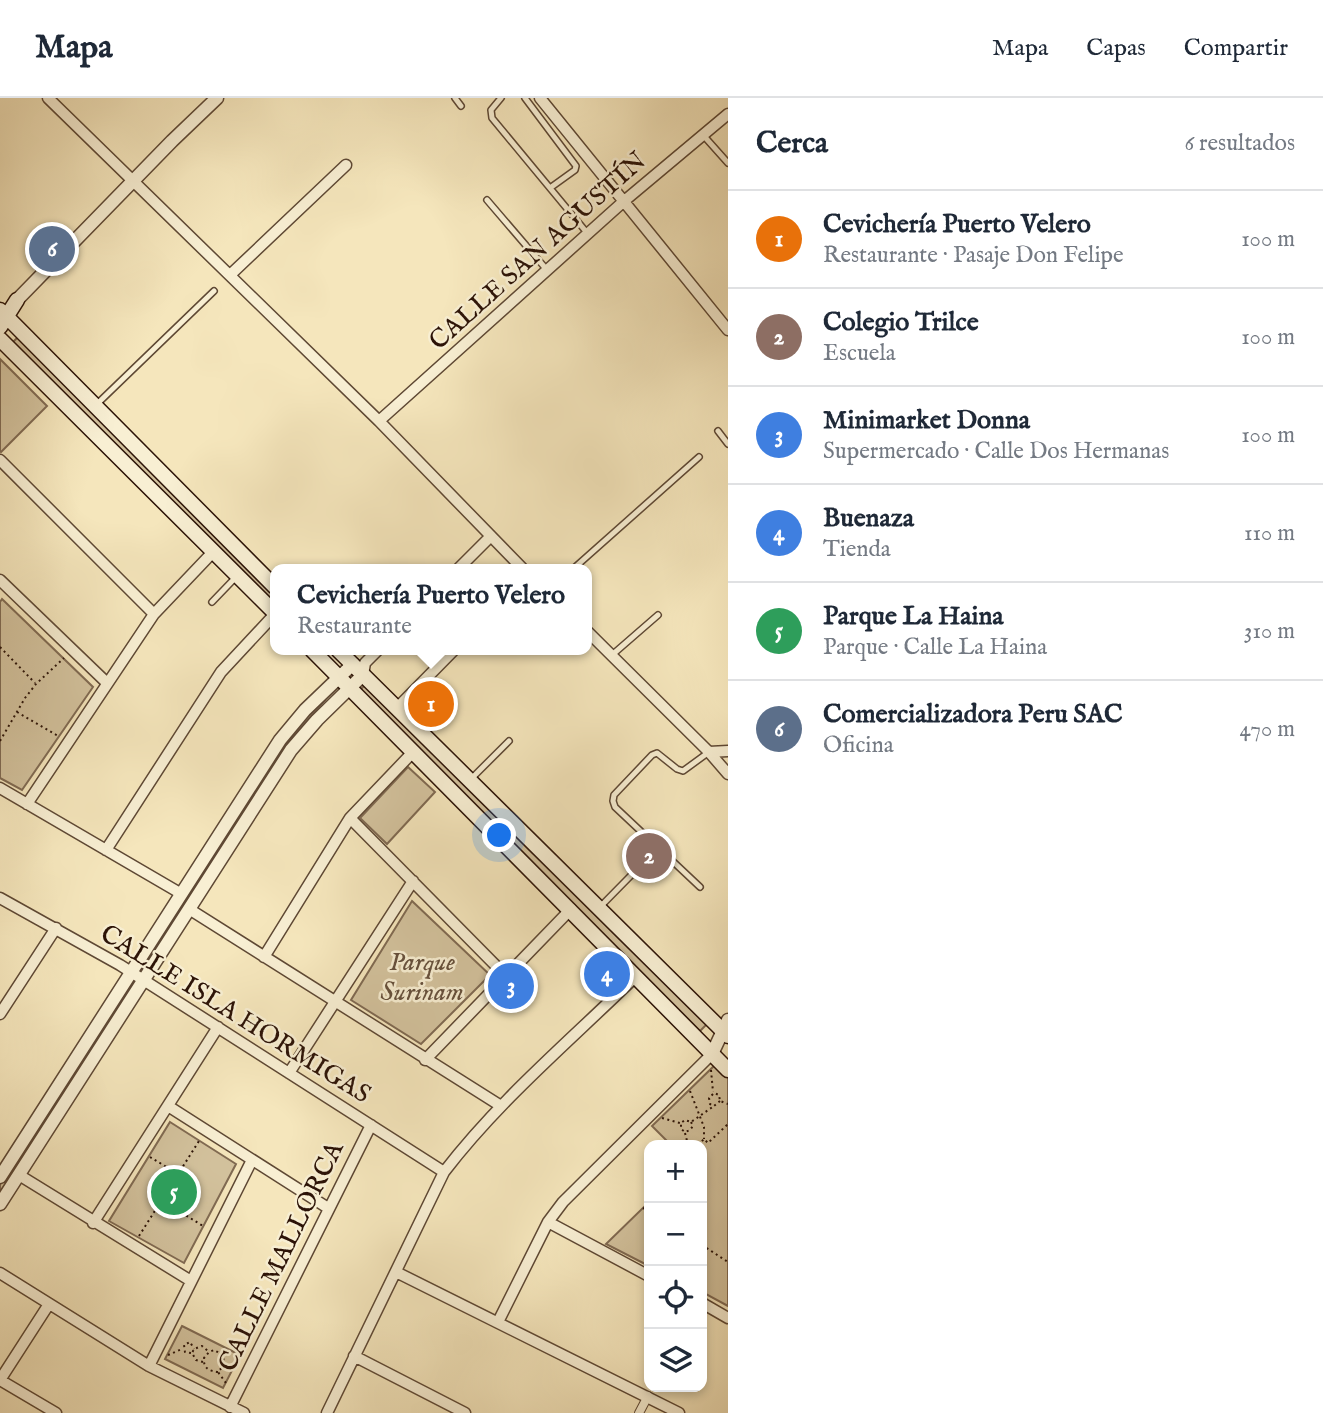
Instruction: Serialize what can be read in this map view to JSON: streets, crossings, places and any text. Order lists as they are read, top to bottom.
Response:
{
  "streets": {
    "street": ["CALLE SAN AGUSTÍN", "CALLE ISLA HORMIGAS", "CALLE MALLORCA"]
  },
  "crossings": [
    ["CALLE ISLA HORMIGAS", "CALLE MALLORCA"]
  ],
  "parks": ["Parque Surinam"],
  "page": {
    "header": "Mapa",
    "nav": ["Mapa", "Capas", "Compartir"],
    "heading": ["Cerca", "6 resultados"],
    "list": [
      {
        "mark": "1",
        "name": "Cevichería Puerto Velero",
        "note": "Restaurante · Pasaje Don Felipe",
        "value": "100 m"
      },
      {
        "mark": "2",
        "name": "Colegio Trilce",
        "note": "Escuela",
        "value": "100 m"
      },
      {
        "mark": "3",
        "name": "Minimarket Donna",
        "note": "Supermercado · Calle Dos Hermanas",
        "value": "100 m"
      },
      {
        "mark": "4",
        "name": "Buenaza",
        "note": "Tienda",
        "value": "110 m"
      },
      {
        "mark": "5",
        "name": "Parque La Haina",
        "note": "Parque · Calle La Haina",
        "value": "310 m"
      },
      {
        "mark": "6",
        "name": "Comercializadora Peru SAC",
        "note": "Oficina",
        "value": "470 m"
      }
    ],
    "pins": [
      "6",
      "1",
      "2",
      "4",
      "3",
      "5"
    ],
    "popup": ["Cevichería Puerto Velero", "Restaurante"],
    "map_buttons": ["+", "−"]
  }
}
